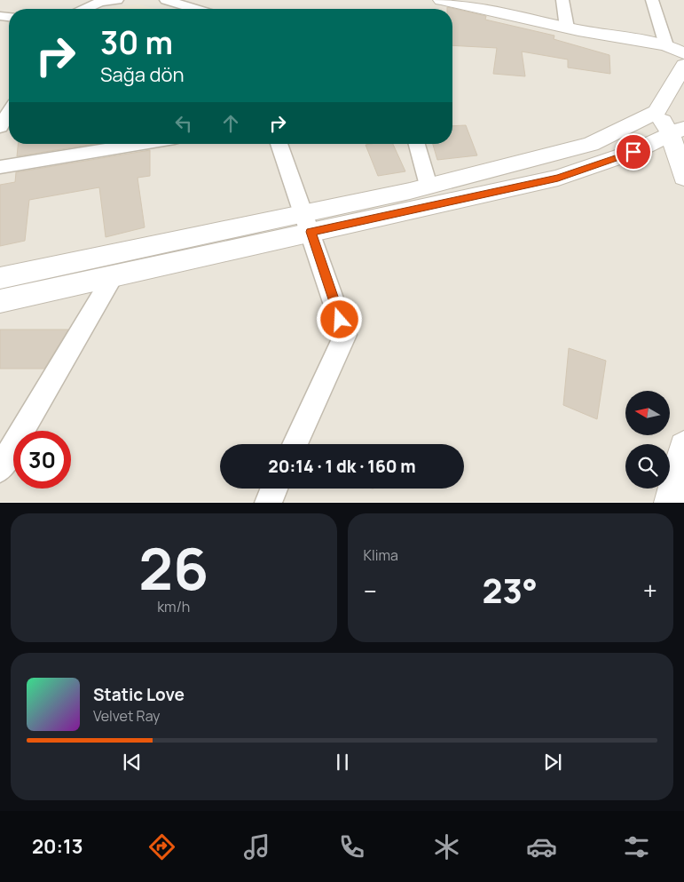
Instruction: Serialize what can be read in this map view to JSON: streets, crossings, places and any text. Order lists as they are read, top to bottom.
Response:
{
  "north": "left",
  "page": {
    "turn": ["30 m", "Sağa dön"],
    "limit": "30",
    "trip": "20:14 · 1 dk · 160 m",
    "tile": [
      ["26", "km/h"],
      "Klima"
    ],
    "heat": ["−", "23°", "+"],
    "song": ["Static Love", "Velvet Ray"],
    "tabs": "20:13"
  }
}
